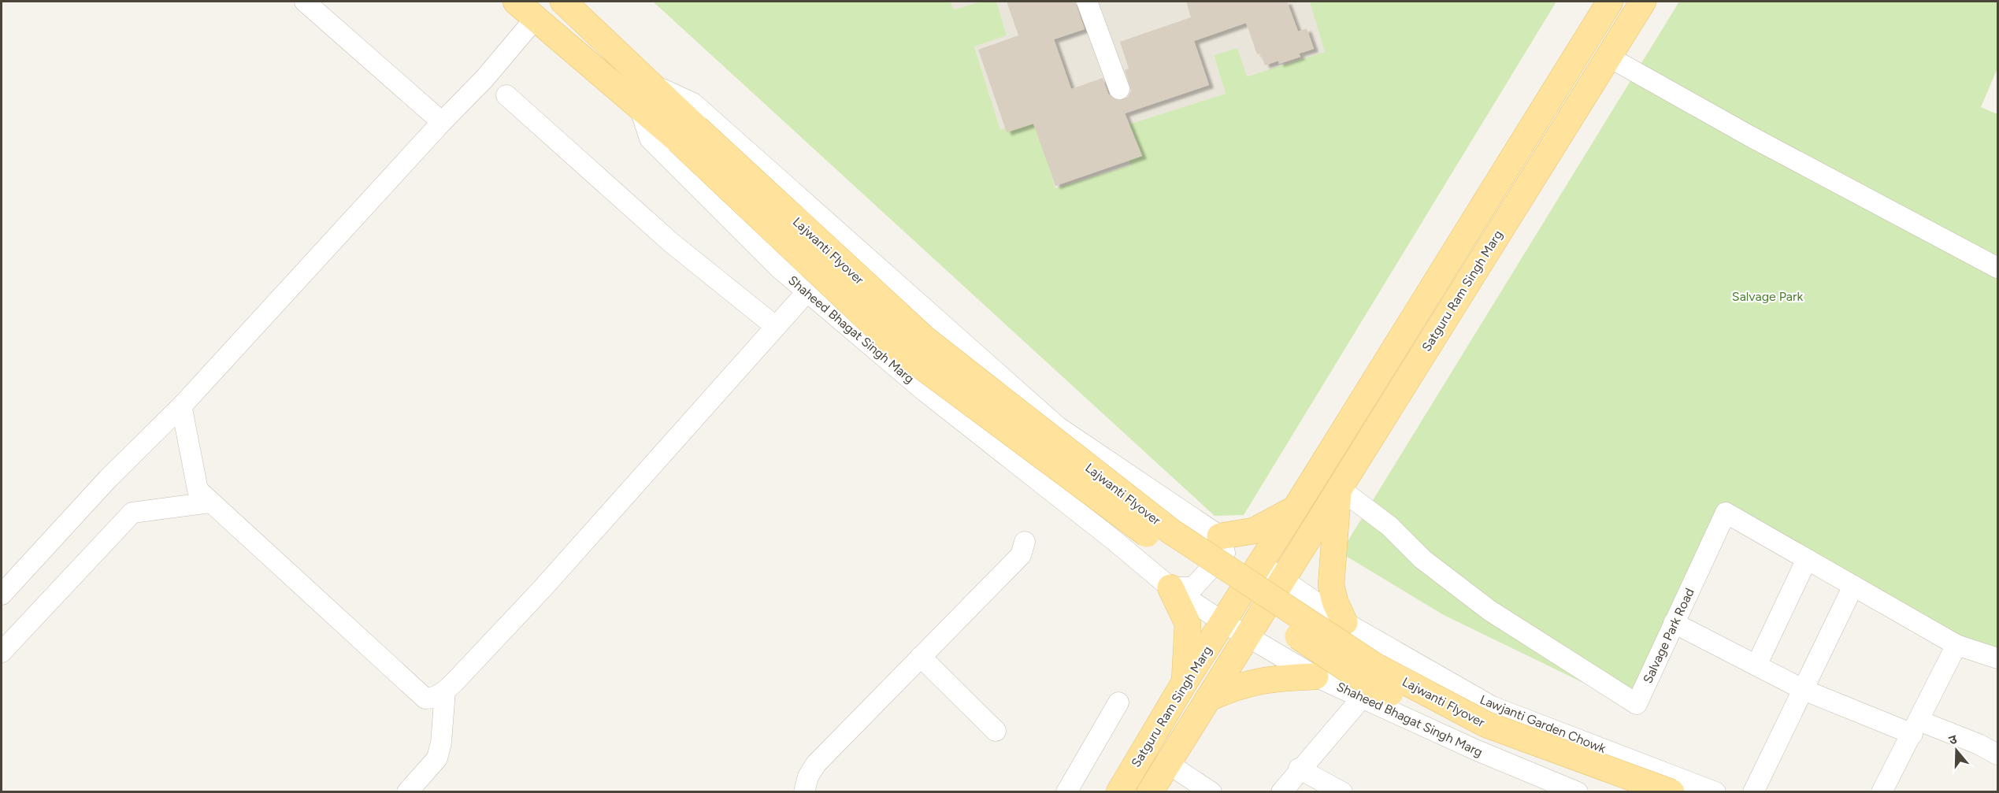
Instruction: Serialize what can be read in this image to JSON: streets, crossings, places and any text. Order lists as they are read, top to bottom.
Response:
{
  "streets": {
    "main road": ["Lajwanti Flyover", "Satguru Ram Singh Marg"],
    "street": ["Shaheed Bhagat Singh Marg", "Salvage Park Road", "Lawjanti Garden Chowk"]
  },
  "crossings": [
    ["Lajwanti Flyover", "Shaheed Bhagat Singh Marg"],
    ["Satguru Ram Singh Marg", "Shaheed Bhagat Singh Marg"],
    ["Satguru Ram Singh Marg", "Salvage Park Road"],
    ["Satguru Ram Singh Marg", "Lawjanti Garden Chowk"]
  ],
  "parks": ["Salvage Park"],
  "north": "top"
}
